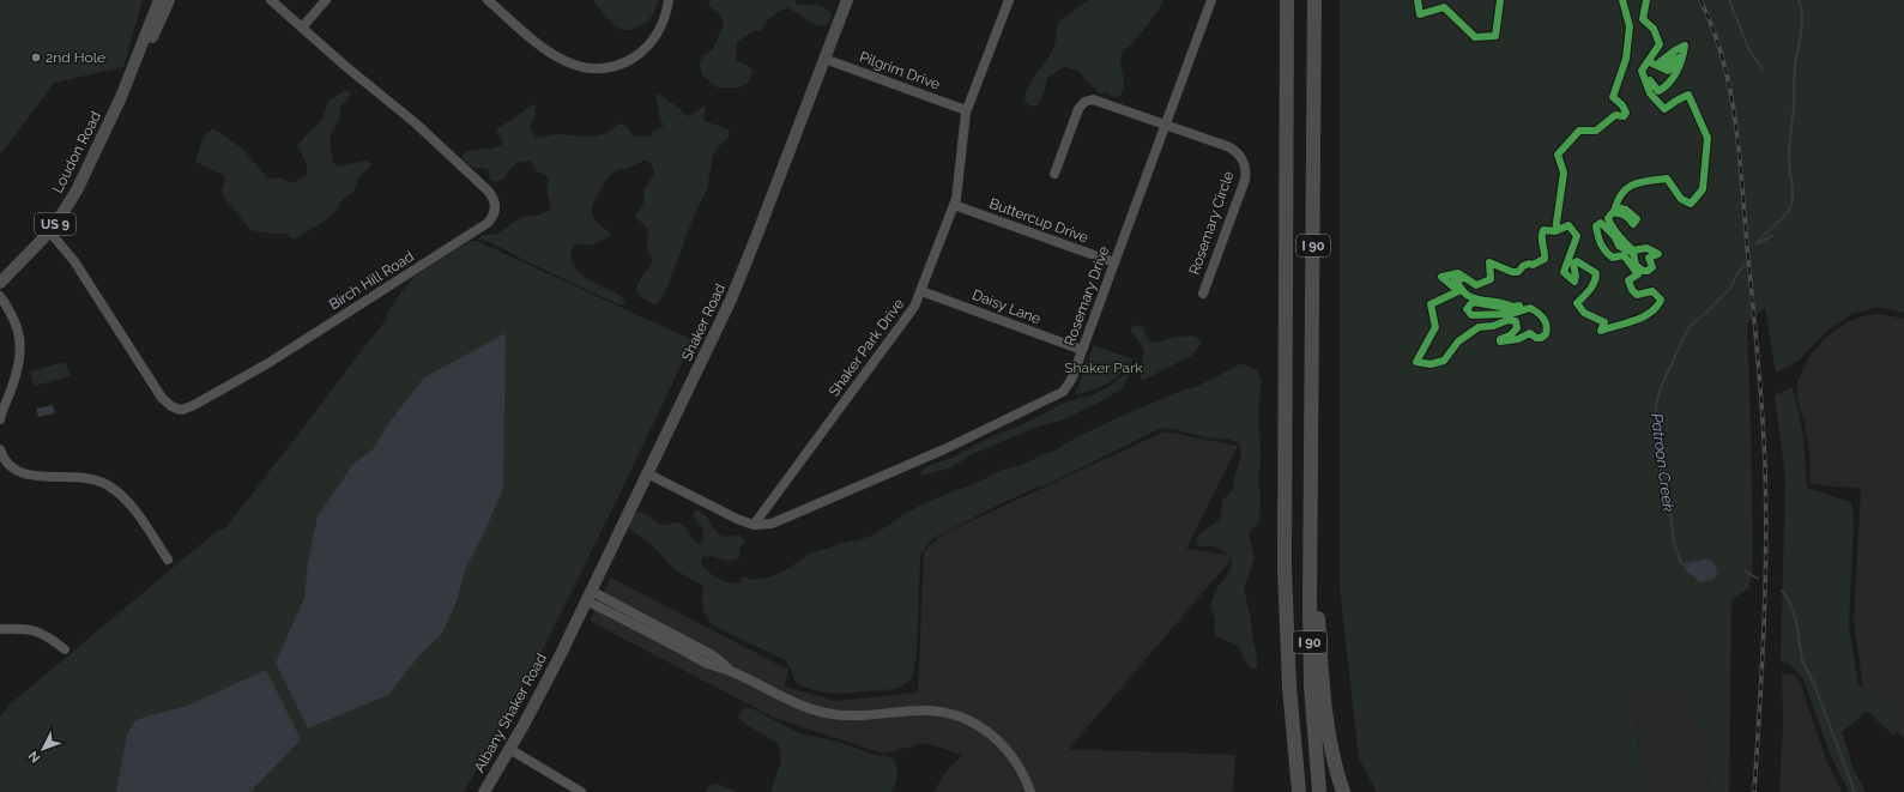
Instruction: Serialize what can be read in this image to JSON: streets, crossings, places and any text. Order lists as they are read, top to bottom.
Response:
{
  "streets": {
    "highway": ["I 90"],
    "main road": [
      "Loudon Road",
      "US 9",
      "Shaker Road",
      "Albany Shaker Road"
    ],
    "street": [
      "Pilgrim Drive",
      "Buttercup Drive",
      "Rosemary Circle",
      "Birch Hill Road",
      "Rosemary Drive",
      "Daisy Lane",
      "Shaker Park Drive"
    ]
  },
  "crossings": [
    ["Pilgrim Drive", "Shaker Road"],
    ["Pilgrim Drive", "Shaker Park Drive"],
    ["Loudon Road", "US 9"],
    ["Loudon Road", "Birch Hill Road"],
    ["Buttercup Drive", "Rosemary Drive"],
    ["Buttercup Drive", "Shaker Park Drive"],
    ["Rosemary Circle", "Rosemary Drive"],
    ["Rosemary Drive", "Daisy Lane"],
    ["Rosemary Drive", "Shaker Park Drive"],
    ["Daisy Lane", "Shaker Park Drive"],
    ["Shaker Road", "Albany Shaker Road"]
  ],
  "water": ["Patroon Creek"],
  "parks": ["Shaker Park"],
  "places": ["2nd Hole"],
  "north": "bottom left"
}
